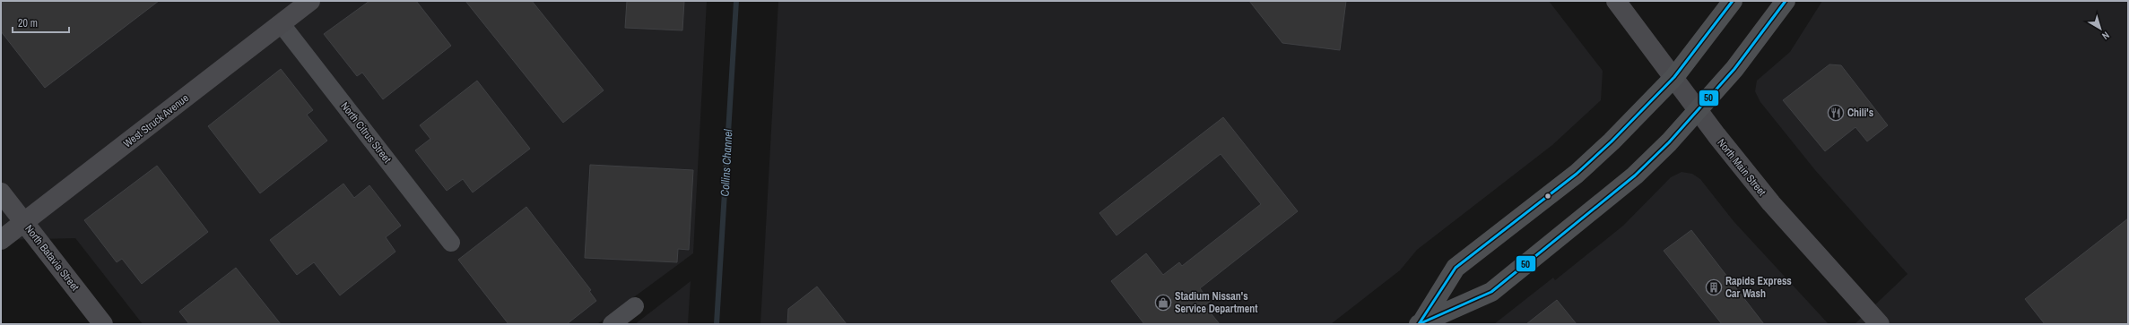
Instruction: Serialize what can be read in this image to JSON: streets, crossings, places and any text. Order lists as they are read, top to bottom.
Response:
{
  "streets": {
    "street": [
      "West Struck Avenue",
      "North Citrus Street",
      "North Main Street",
      "North Batavia Street"
    ]
  },
  "crossings": [
    ["West Struck Avenue", "North Citrus Street"],
    ["West Struck Avenue", "North Batavia Street"]
  ],
  "water": ["Collins Channel"],
  "places": {
    "restaurant": ["Chili's"],
    "building": ["Rapids Express Car Wash"],
    "shop": ["Stadium Nissan's Service Department"]
  },
  "lines": ["transit line 50"],
  "scale_bar": "20 m",
  "north": "bottom right"
}
